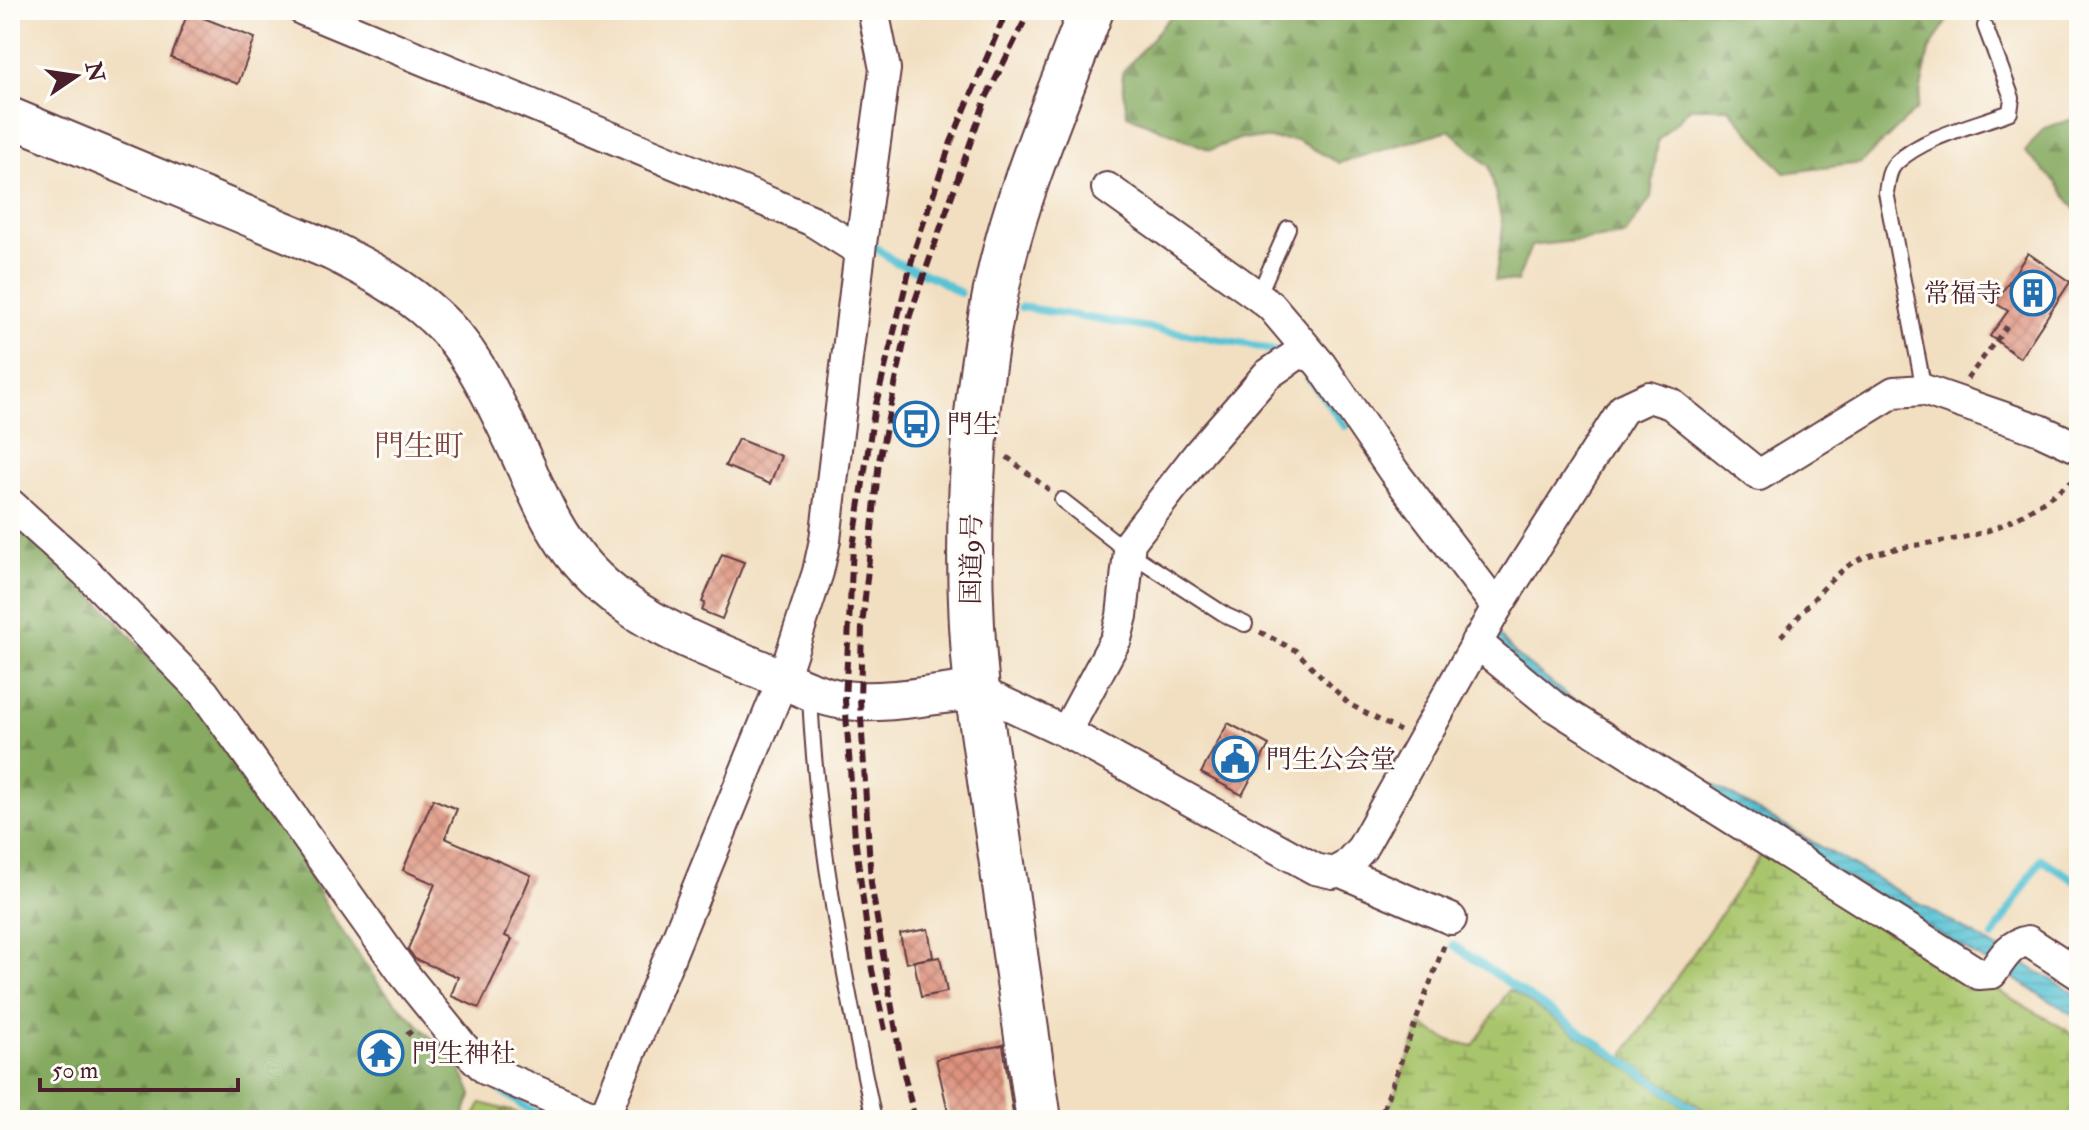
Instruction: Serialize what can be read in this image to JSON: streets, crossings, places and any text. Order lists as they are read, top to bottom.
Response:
{
  "streets": {
    "highway": ["国道9号"]
  },
  "districts": ["門生町"],
  "places": {
    "building": ["常福寺"],
    "bus stop": ["門生"],
    "public building": ["門生公会堂"],
    "temple": ["門生神社"]
  },
  "scale_bar": "50 m",
  "north": "right"
}
